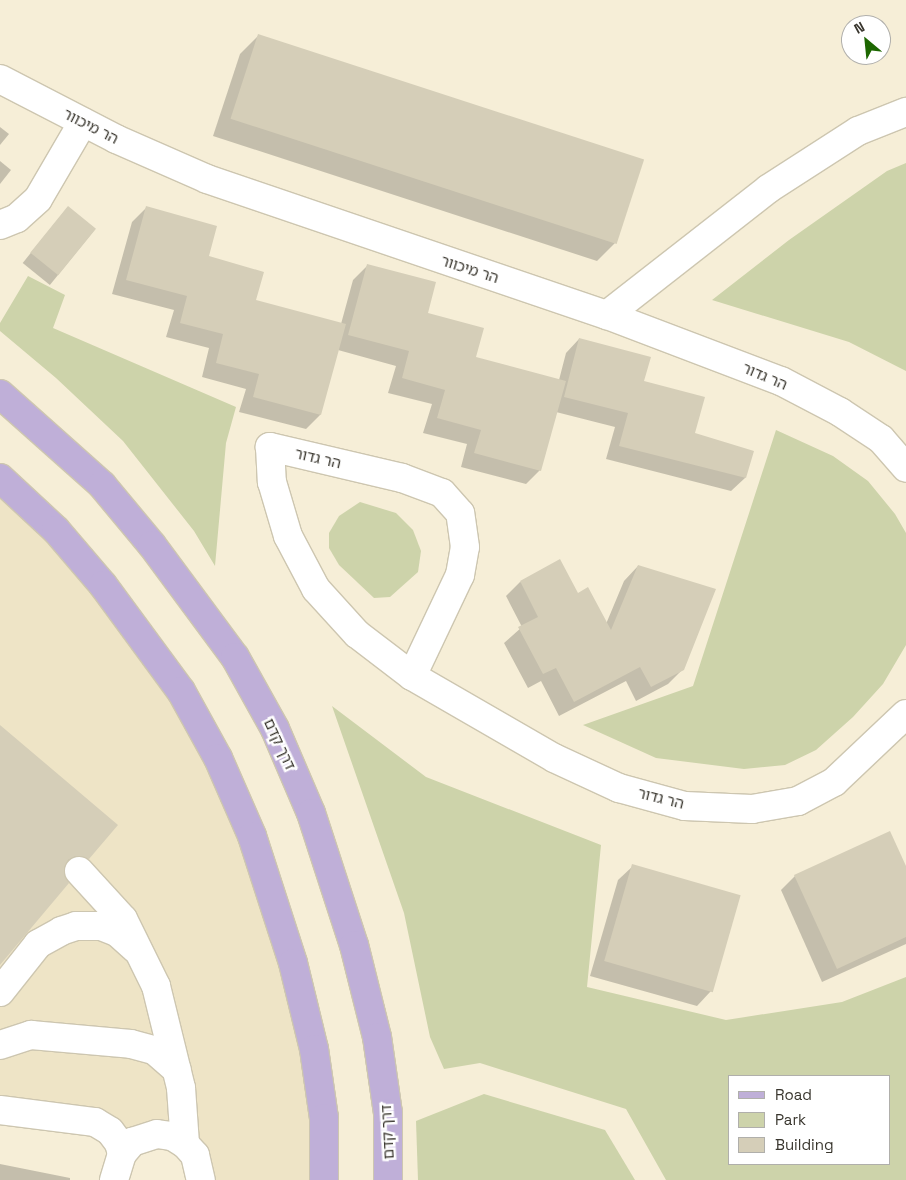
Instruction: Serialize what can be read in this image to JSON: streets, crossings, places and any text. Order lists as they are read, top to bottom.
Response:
{
  "streets": {
    "main road": ["דרך קדם"],
    "street": ["הר מיכוור", "הר גדור"]
  },
  "crossings": [
    ["הר מיכוור", "הר גדור"]
  ],
  "legend": ["Road", "Park", "Building"],
  "north": "top left"
}
